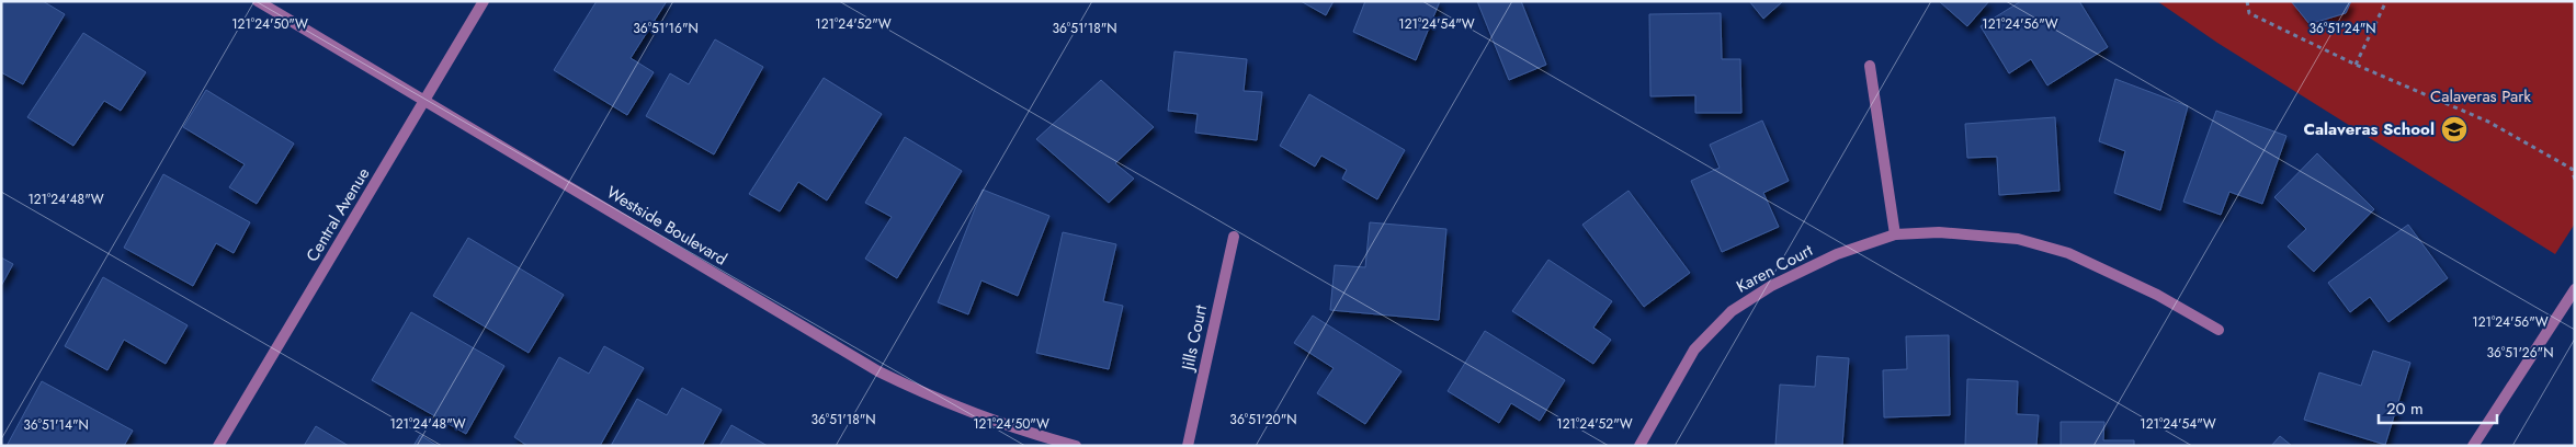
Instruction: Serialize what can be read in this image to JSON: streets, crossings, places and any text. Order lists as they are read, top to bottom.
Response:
{
  "streets": {
    "street": [
      "Central Avenue",
      "Westside Boulevard",
      "Karen Court",
      "Jills Court"
    ]
  },
  "crossings": [
    ["Central Avenue", "Westside Boulevard"]
  ],
  "parks": ["Calaveras Park"],
  "places": {
    "school or university": ["Calaveras School"]
  },
  "scale_bar": "20 m",
  "coordinates": [
    "121°24'50\"W",
    "121°24'52\"W",
    "121°24'54\"W",
    "121°24'56\"W",
    "36°51'16\"N",
    "36°51'18\"N",
    "36°51'24\"N",
    "121°24'48\"W",
    "36°51'26\"N",
    "36°51'20\"N",
    "36°51'14\"N"
  ]
}
